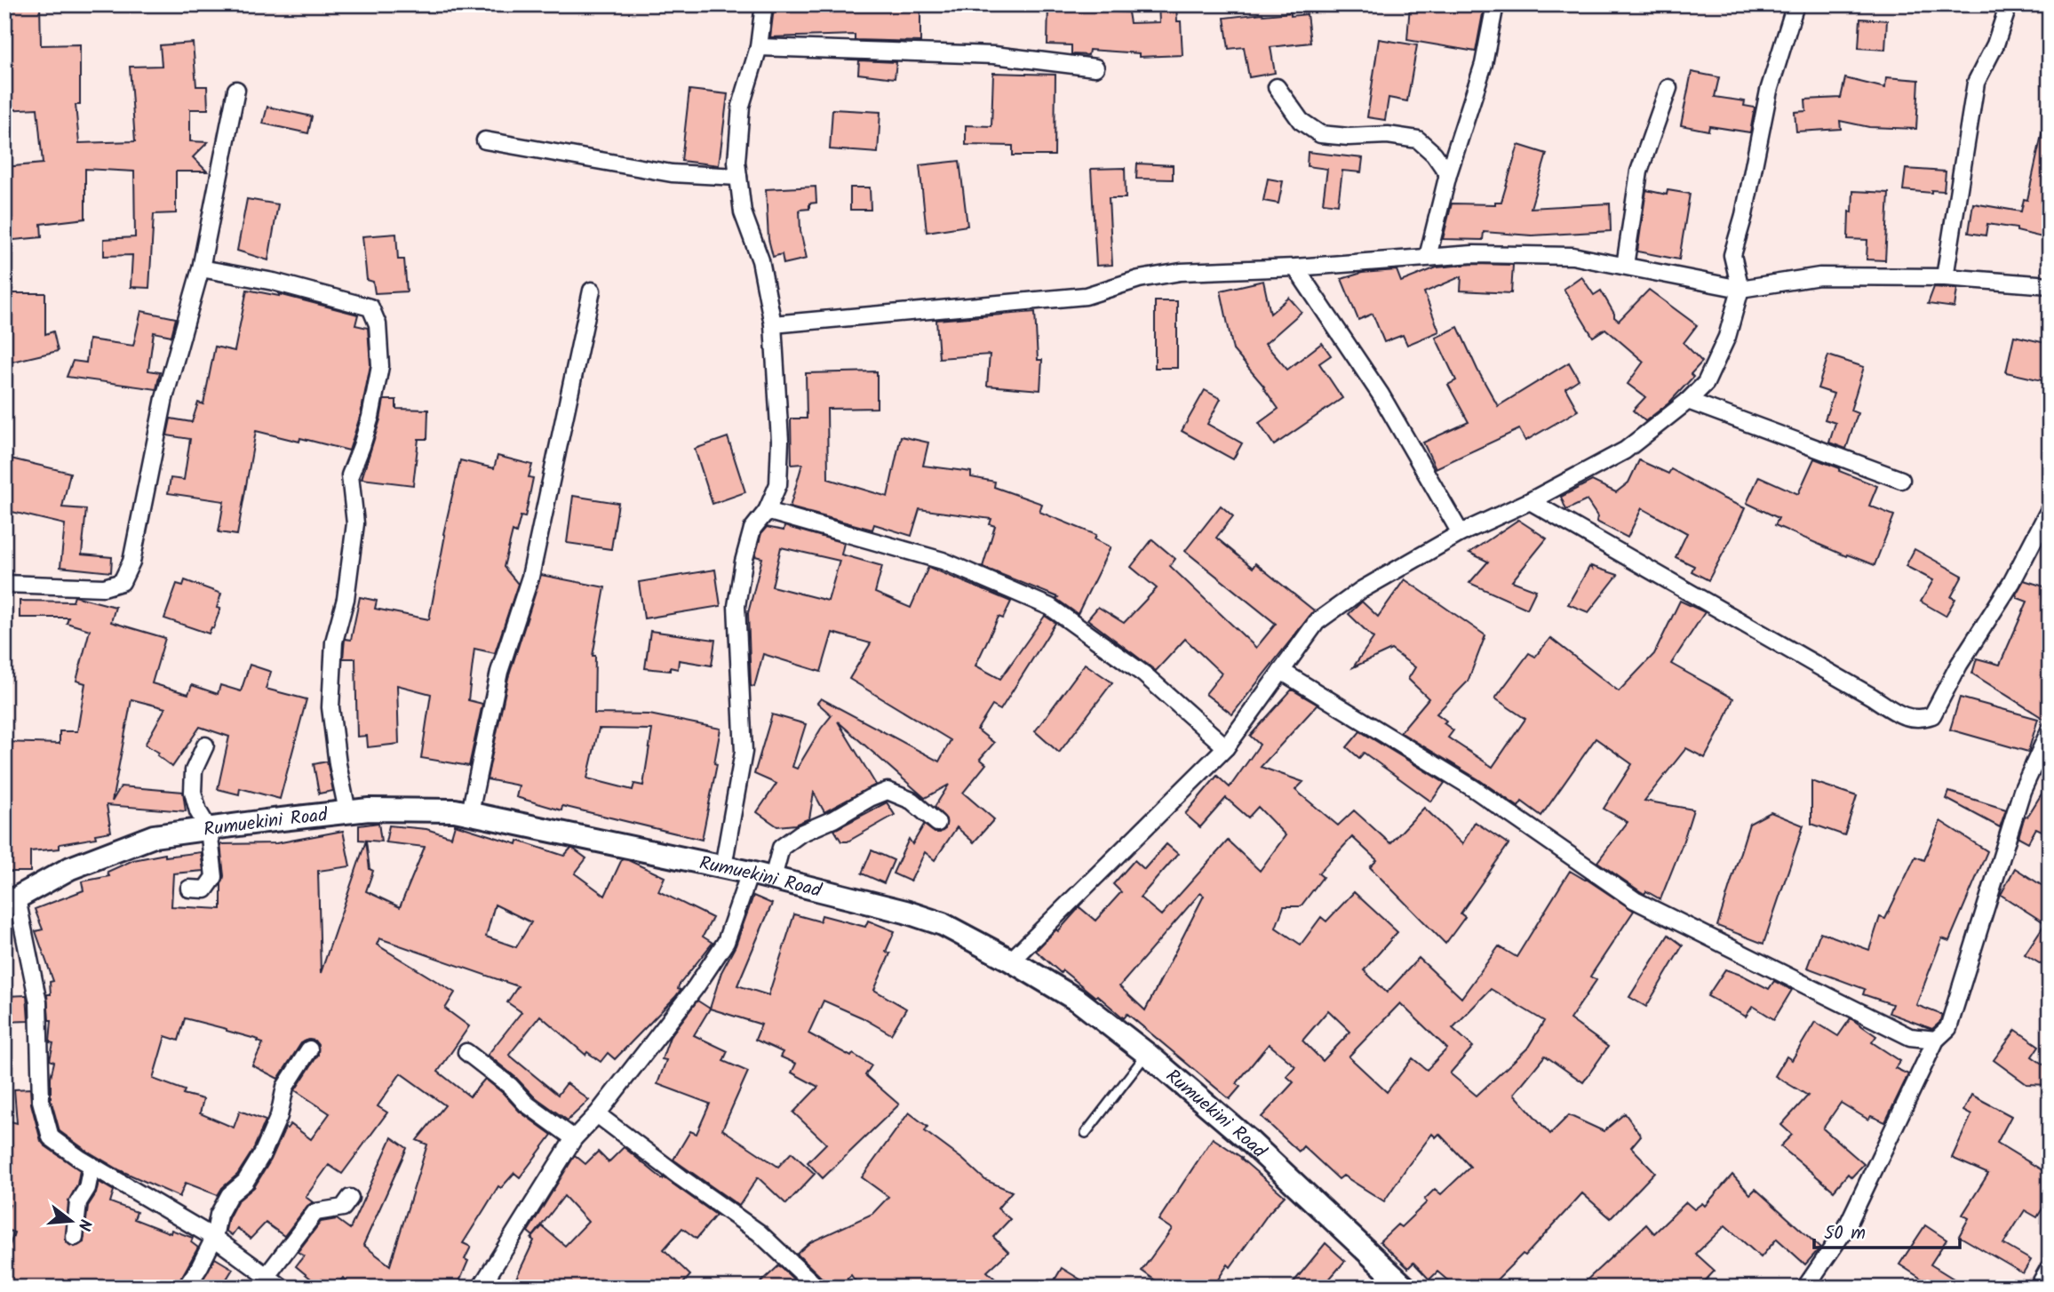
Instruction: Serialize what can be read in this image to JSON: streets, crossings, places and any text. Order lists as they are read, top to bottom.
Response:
{
  "streets": {
    "street": ["Rumuekini Road"]
  },
  "scale_bar": "50 m",
  "north": "right"
}
